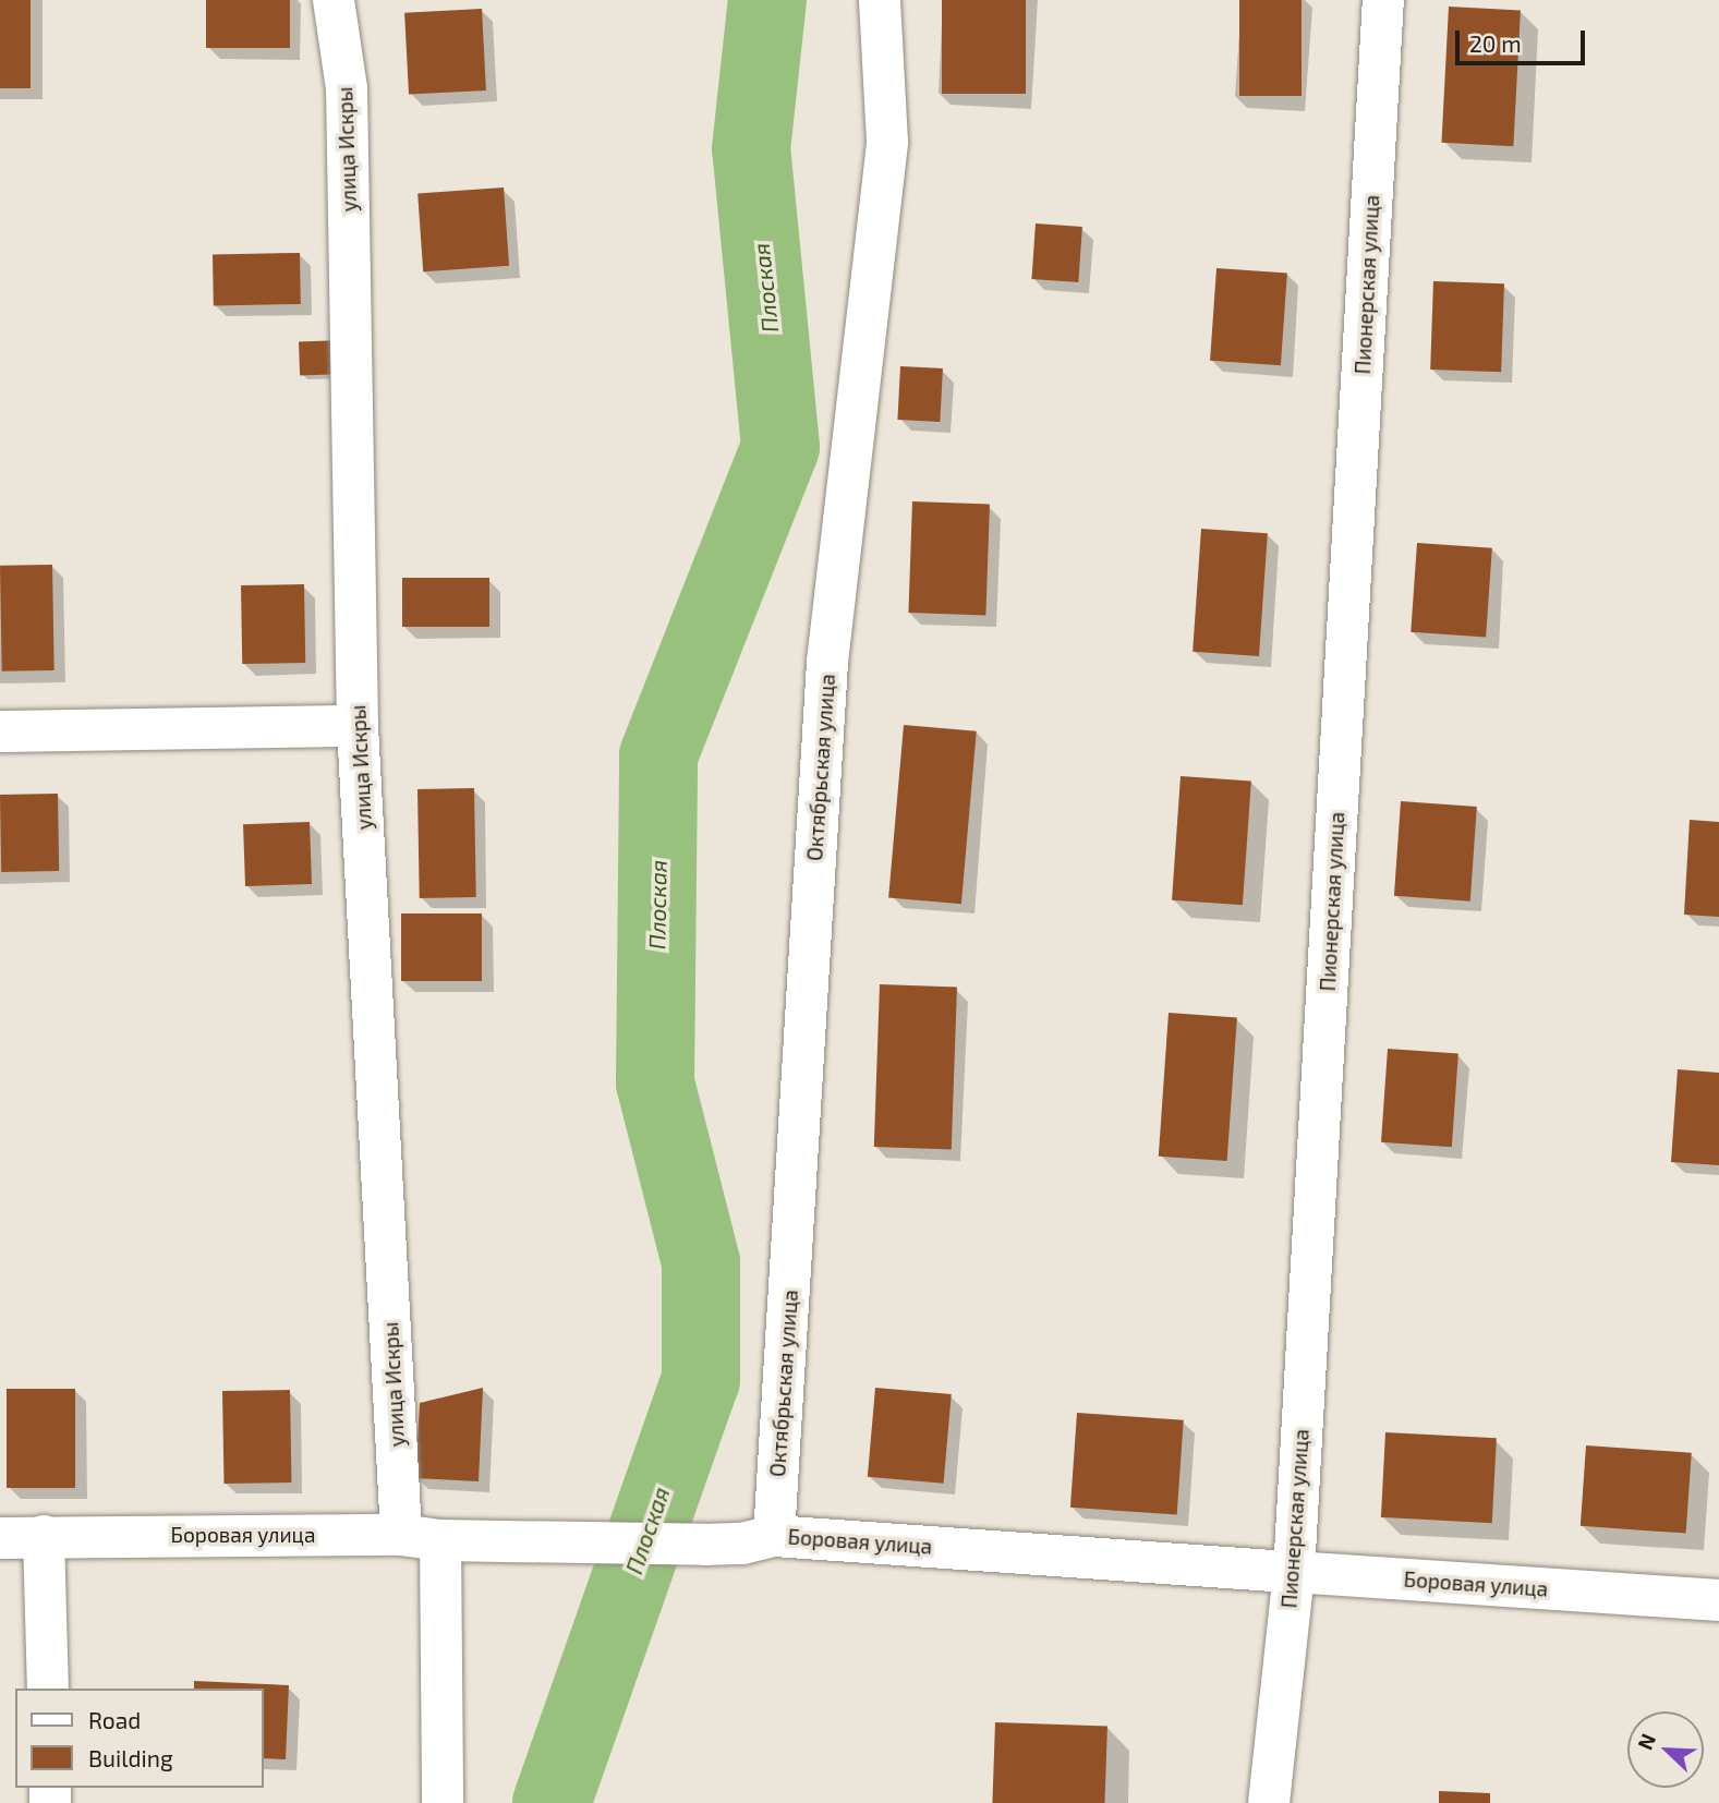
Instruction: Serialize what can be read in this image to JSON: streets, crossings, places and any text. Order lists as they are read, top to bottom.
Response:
{
  "streets": {
    "street": [
      "улица Искры",
      "Пионерская улица",
      "Октябрьская улица",
      "Боровая улица"
    ]
  },
  "crossings": [
    ["улица Искры", "Боровая улица"],
    ["Пионерская улица", "Боровая улица"],
    ["Октябрьская улица", "Боровая улица"]
  ],
  "water": ["Плоская"],
  "legend": ["Road", "Building"],
  "scale_bar": "20 m",
  "north": "top left"
}
